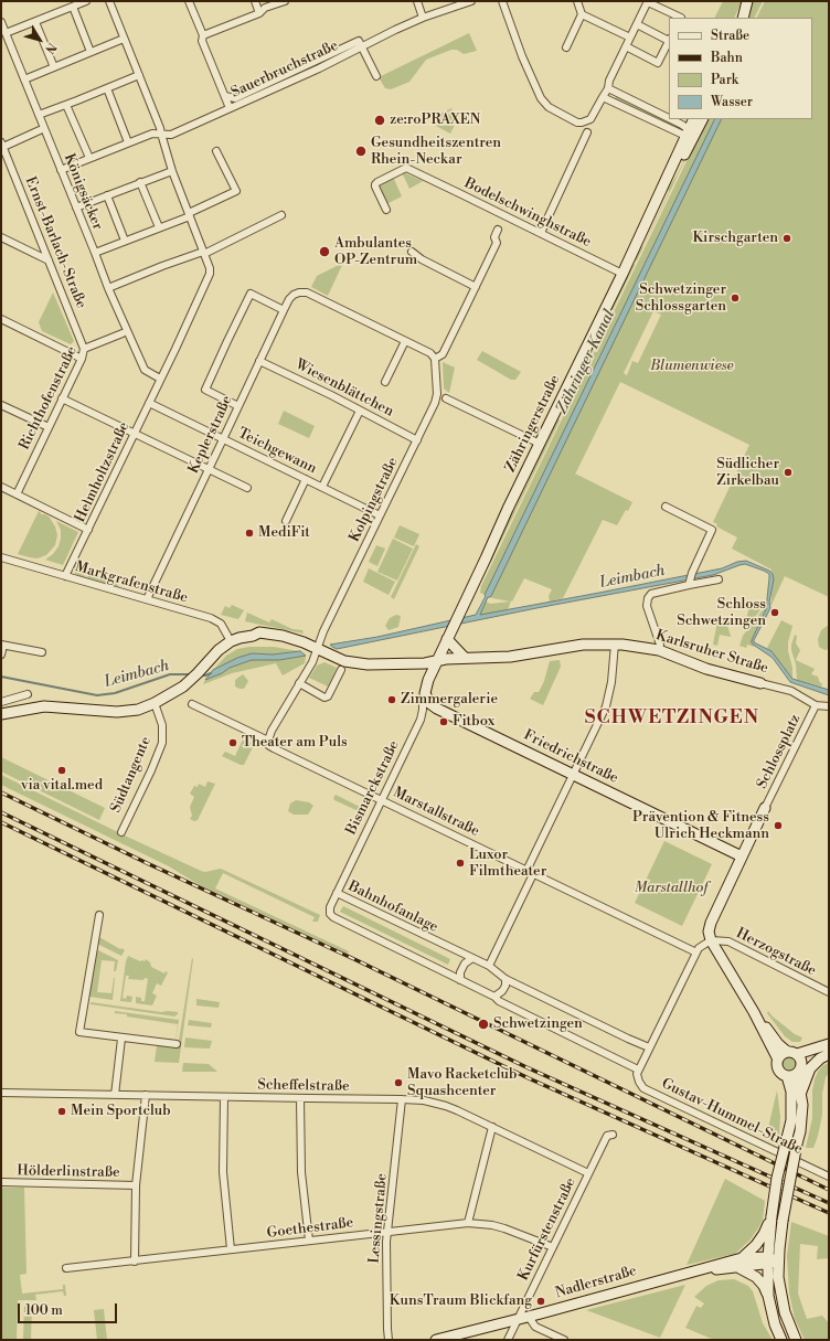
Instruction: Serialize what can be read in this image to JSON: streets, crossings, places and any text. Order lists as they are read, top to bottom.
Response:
{
  "streets": {
    "main road": [
      "Zähringerstraße",
      "Karlsruher Straße",
      "Friedrichstraße",
      "Nadlerstraße"
    ],
    "street": [
      "Sauerbruchstraße",
      "Königsäcker",
      "Bodelschwinghstraße",
      "Ernst-Barlach-Straße",
      "Wiesenblättchen",
      "Richthofenstraße",
      "Keplerstraße",
      "Teichgewann",
      "Helmholtzstraße",
      "Kolpingstraße",
      "Markgrafenstraße",
      "Schlossplatz",
      "Südtangente",
      "Bismarckstraße",
      "Marstallstraße",
      "Bahnhofanlage",
      "Herzogstraße",
      "Scheffelstraße",
      "Gustav-Hummel-Straße",
      "Hölderlinstraße",
      "Lessingstraße",
      "Goethestraße",
      "Kurfürstenstraße"
    ]
  },
  "crossings": [
    ["Königsäcker", "Helmholtzstraße"],
    ["Bodelschwinghstraße", "Zähringerstraße"],
    ["Ernst-Barlach-Straße", "Richthofenstraße"],
    ["Wiesenblättchen", "Keplerstraße"],
    ["Wiesenblättchen", "Teichgewann"],
    ["Wiesenblättchen", "Kolpingstraße"],
    ["Zähringerstraße", "Karlsruher Straße"],
    ["Keplerstraße", "Teichgewann"],
    ["Keplerstraße", "Markgrafenstraße"],
    ["Teichgewann", "Helmholtzstraße"],
    ["Teichgewann", "Kolpingstraße"],
    ["Helmholtzstraße", "Markgrafenstraße"],
    ["Kolpingstraße", "Marstallstraße"],
    ["Karlsruher Straße", "Schlossplatz"],
    ["Friedrichstraße", "Bismarckstraße"],
    ["Bismarckstraße", "Marstallstraße"],
    ["Bismarckstraße", "Bahnhofanlage"],
    ["Bahnhofanlage", "Gustav-Hummel-Straße"],
    ["Scheffelstraße", "Lessingstraße"],
    ["Scheffelstraße", "Kurfürstenstraße"],
    ["Lessingstraße", "Goethestraße"],
    ["Goethestraße", "Kurfürstenstraße"],
    ["Kurfürstenstraße", "Nadlerstraße"]
  ],
  "districts": ["SCHWETZINGEN"],
  "water": ["Zähringer Kanal", "Leimbach"],
  "parks": ["Blumenwiese", "Marstallhof"],
  "places": [
    "ze:roPRAXEN",
    "Gesundheitszentren Rhein-Neckar",
    "Kirschgarten",
    "Ambulantes OP-Zentrum",
    "Schwetzinger Schlossgarten",
    "Südlicher Zirkelbau",
    "MediFit",
    "Schloss Schwetzingen",
    "Zimmergalerie",
    "Fitbox",
    "Theater am Puls",
    "via vital.med",
    "Prävention & Fitness Ulrich Heckmann",
    "Luxor Filmtheater",
    "Schwetzingen",
    "Mavo Racketclub Squashcenter",
    "Mein Sportclub",
    "KunsTraum Blickfang"
  ],
  "legend": [
    "Straße",
    "Bahn",
    "Park",
    "Wasser"
  ],
  "scale_bar": "100 m",
  "north": "bottom right"
}
